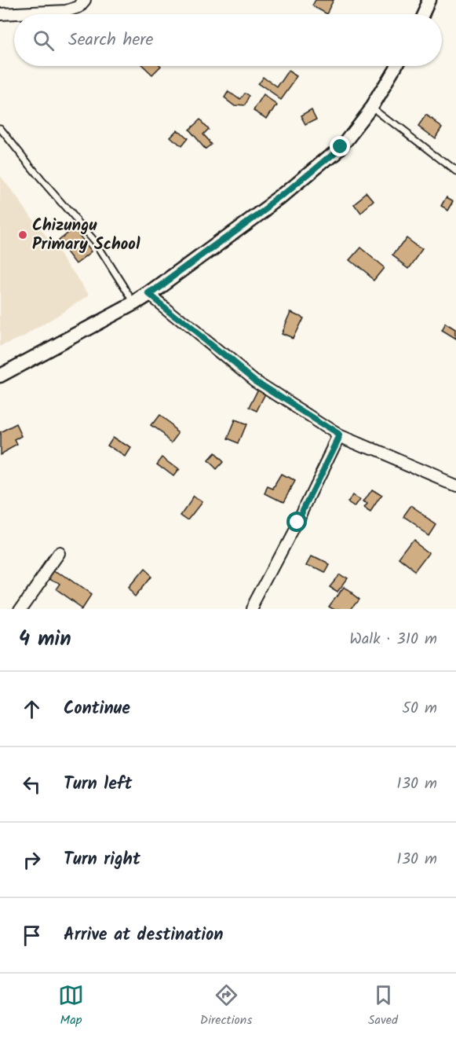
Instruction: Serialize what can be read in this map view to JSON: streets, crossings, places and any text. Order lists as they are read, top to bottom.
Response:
{
  "places": ["Chizungu Primary School"],
  "page": {
    "search": "Search here",
    "heading": ["4 min", "Walk · 310 m"],
    "list": [
      ["Continue", "50 m"],
      ["Turn left", "130 m"],
      ["Turn right", "130 m"],
      "Arrive at destination"
    ],
    "nav": ["Map", "Directions", "Saved"]
  }
}
